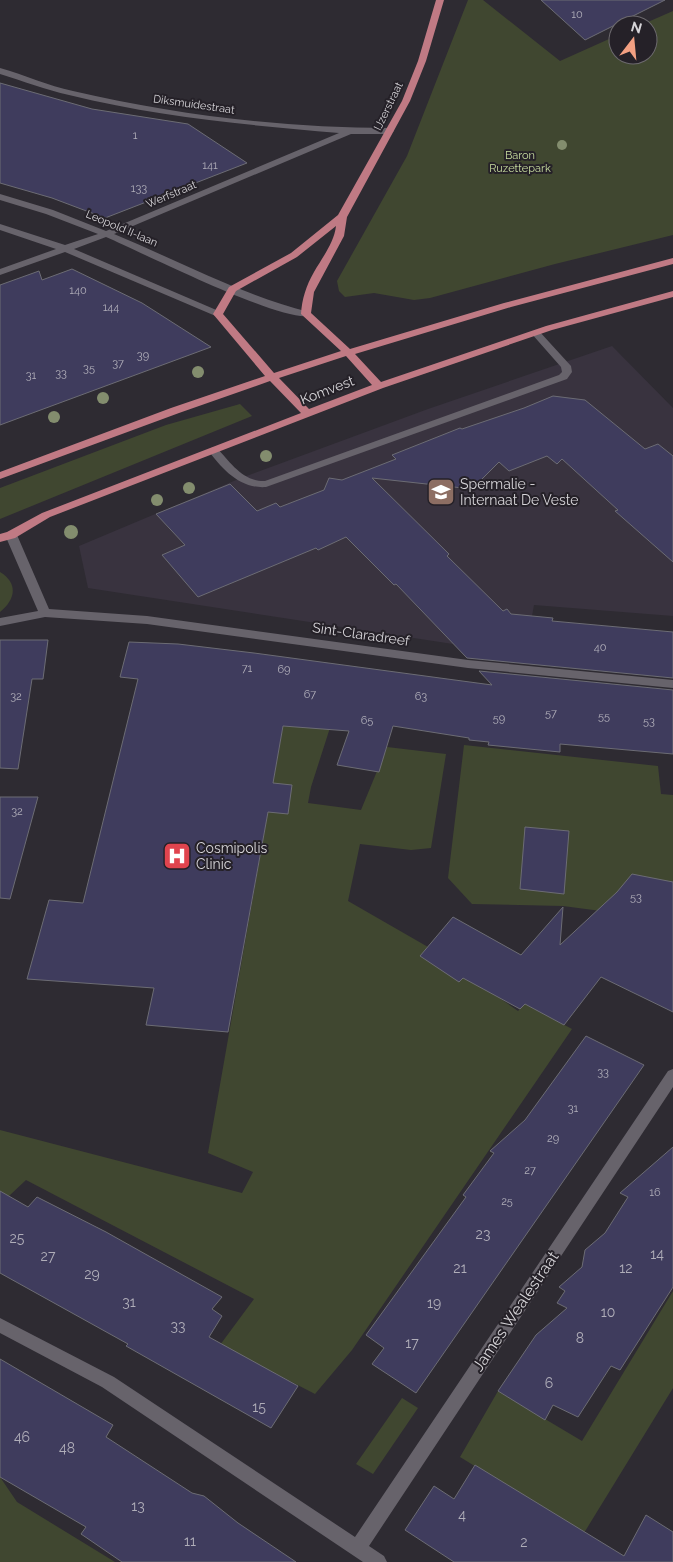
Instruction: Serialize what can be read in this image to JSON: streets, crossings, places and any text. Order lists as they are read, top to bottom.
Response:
{
  "streets": {
    "main road": ["IJzerstraat", "Leopold II-laan", "Komvest"],
    "street": [
      "Diksmuidestraat",
      "Werfstraat",
      "Sint-Claradreef",
      "James Wealestraat"
    ]
  },
  "crossings": [
    ["Diksmuidestraat", "IJzerstraat"],
    ["Diksmuidestraat", "Werfstraat"],
    ["IJzerstraat", "Leopold II-laan"],
    ["Werfstraat", "Leopold II-laan"],
    ["Leopold II-laan", "Komvest"]
  ],
  "parks": ["Baron Ruzettepark"],
  "places": {
    "school or university": ["Spermalie - Internaat De Veste"],
    "hospital": ["Cosmipolis Clinic"]
  },
  "house_numbers": [
    "10",
    "1",
    "141",
    "133",
    "140",
    "144",
    "39",
    "37",
    "35",
    "33",
    "31",
    "40",
    "71",
    "69",
    "67",
    "32",
    "63",
    "57",
    "55",
    "59",
    "65",
    "53",
    "32",
    "53",
    "33",
    "31",
    "29",
    "27",
    "16",
    "25",
    "23",
    "25",
    "14",
    "27",
    "21",
    "12",
    "29",
    "31",
    "19",
    "10",
    "33",
    "8",
    "17",
    "6",
    "15",
    "46",
    "48",
    "13",
    "4",
    "11",
    "2"
  ],
  "north": "top"
}
